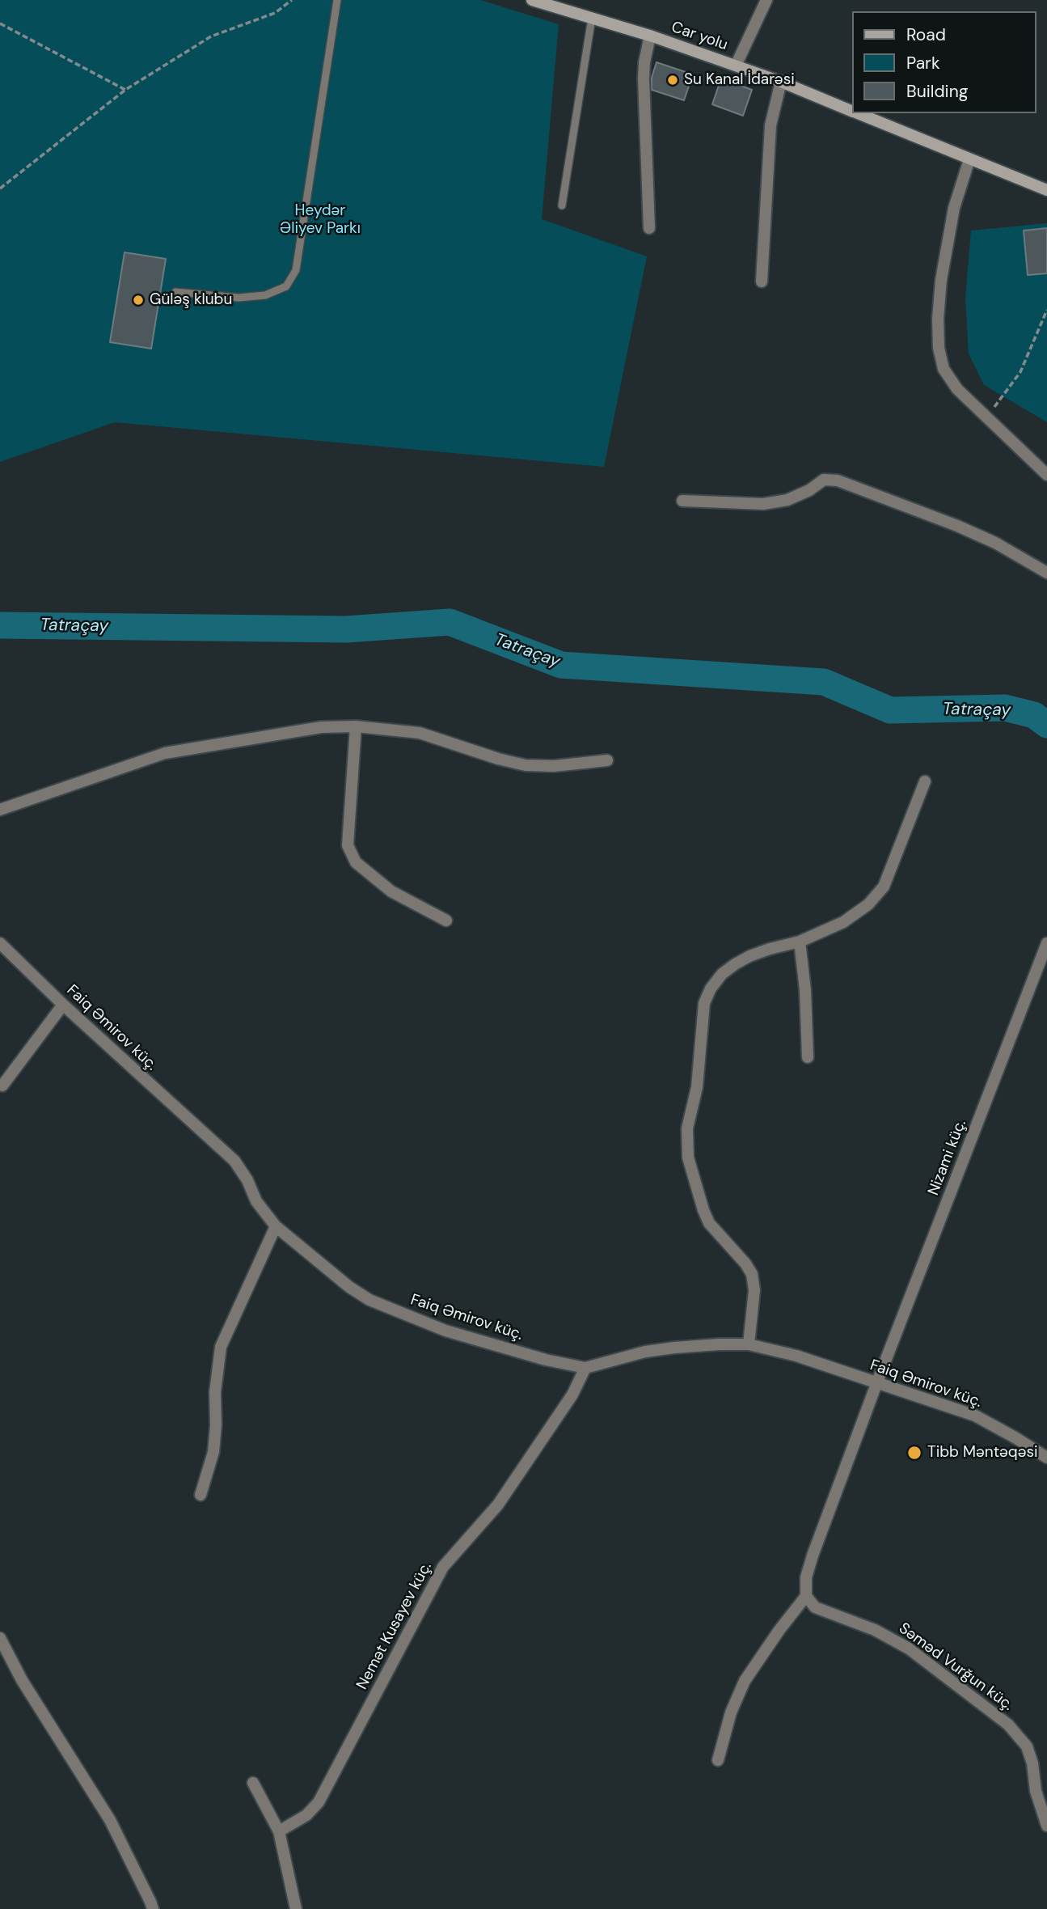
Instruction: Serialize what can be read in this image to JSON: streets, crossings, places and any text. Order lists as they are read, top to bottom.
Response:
{
  "streets": {
    "street": [
      "Car yolu",
      "Faiq Əmirov küç.",
      "Nizami küç.",
      "Nemət Kusayev küç.",
      "Səməd Vurğun küç."
    ]
  },
  "crossings": [
    ["Faiq Əmirov küç.", "Nizami küç."],
    ["Faiq Əmirov küç.", "Nemət Kusayev küç."]
  ],
  "water": ["Tatraçay"],
  "parks": ["Heydər Əliyev Parkı"],
  "places": ["Su Kanal İdarəsi", "Güləş klubu", "Tibb Məntəqəsi"],
  "legend": ["Road", "Park", "Building"]
}
